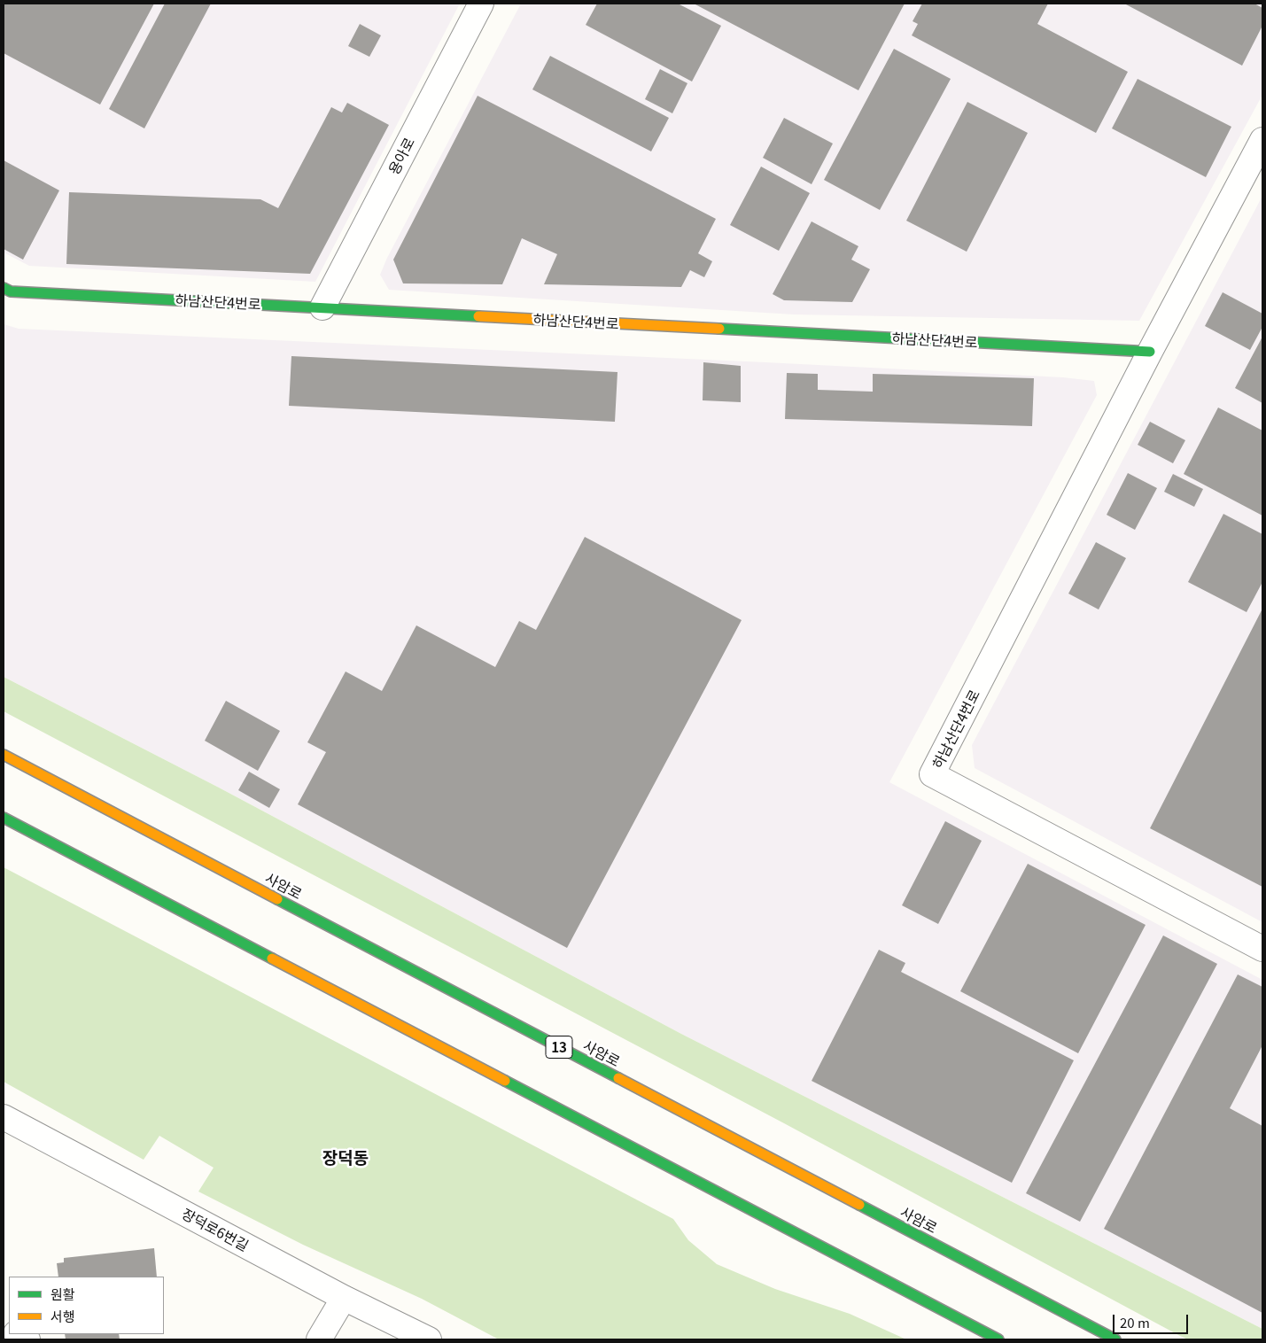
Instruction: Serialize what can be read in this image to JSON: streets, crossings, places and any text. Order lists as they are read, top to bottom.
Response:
{
  "streets": {
    "main road": ["하남산단4번로", "사암로", "13"],
    "street": ["용아로", "장덕로6번길"]
  },
  "crossings": [
    ["용아로", "하남산단4번로"]
  ],
  "districts": ["장덕동"],
  "legend": ["원활", "서행"],
  "scale_bar": "20 m"
}
